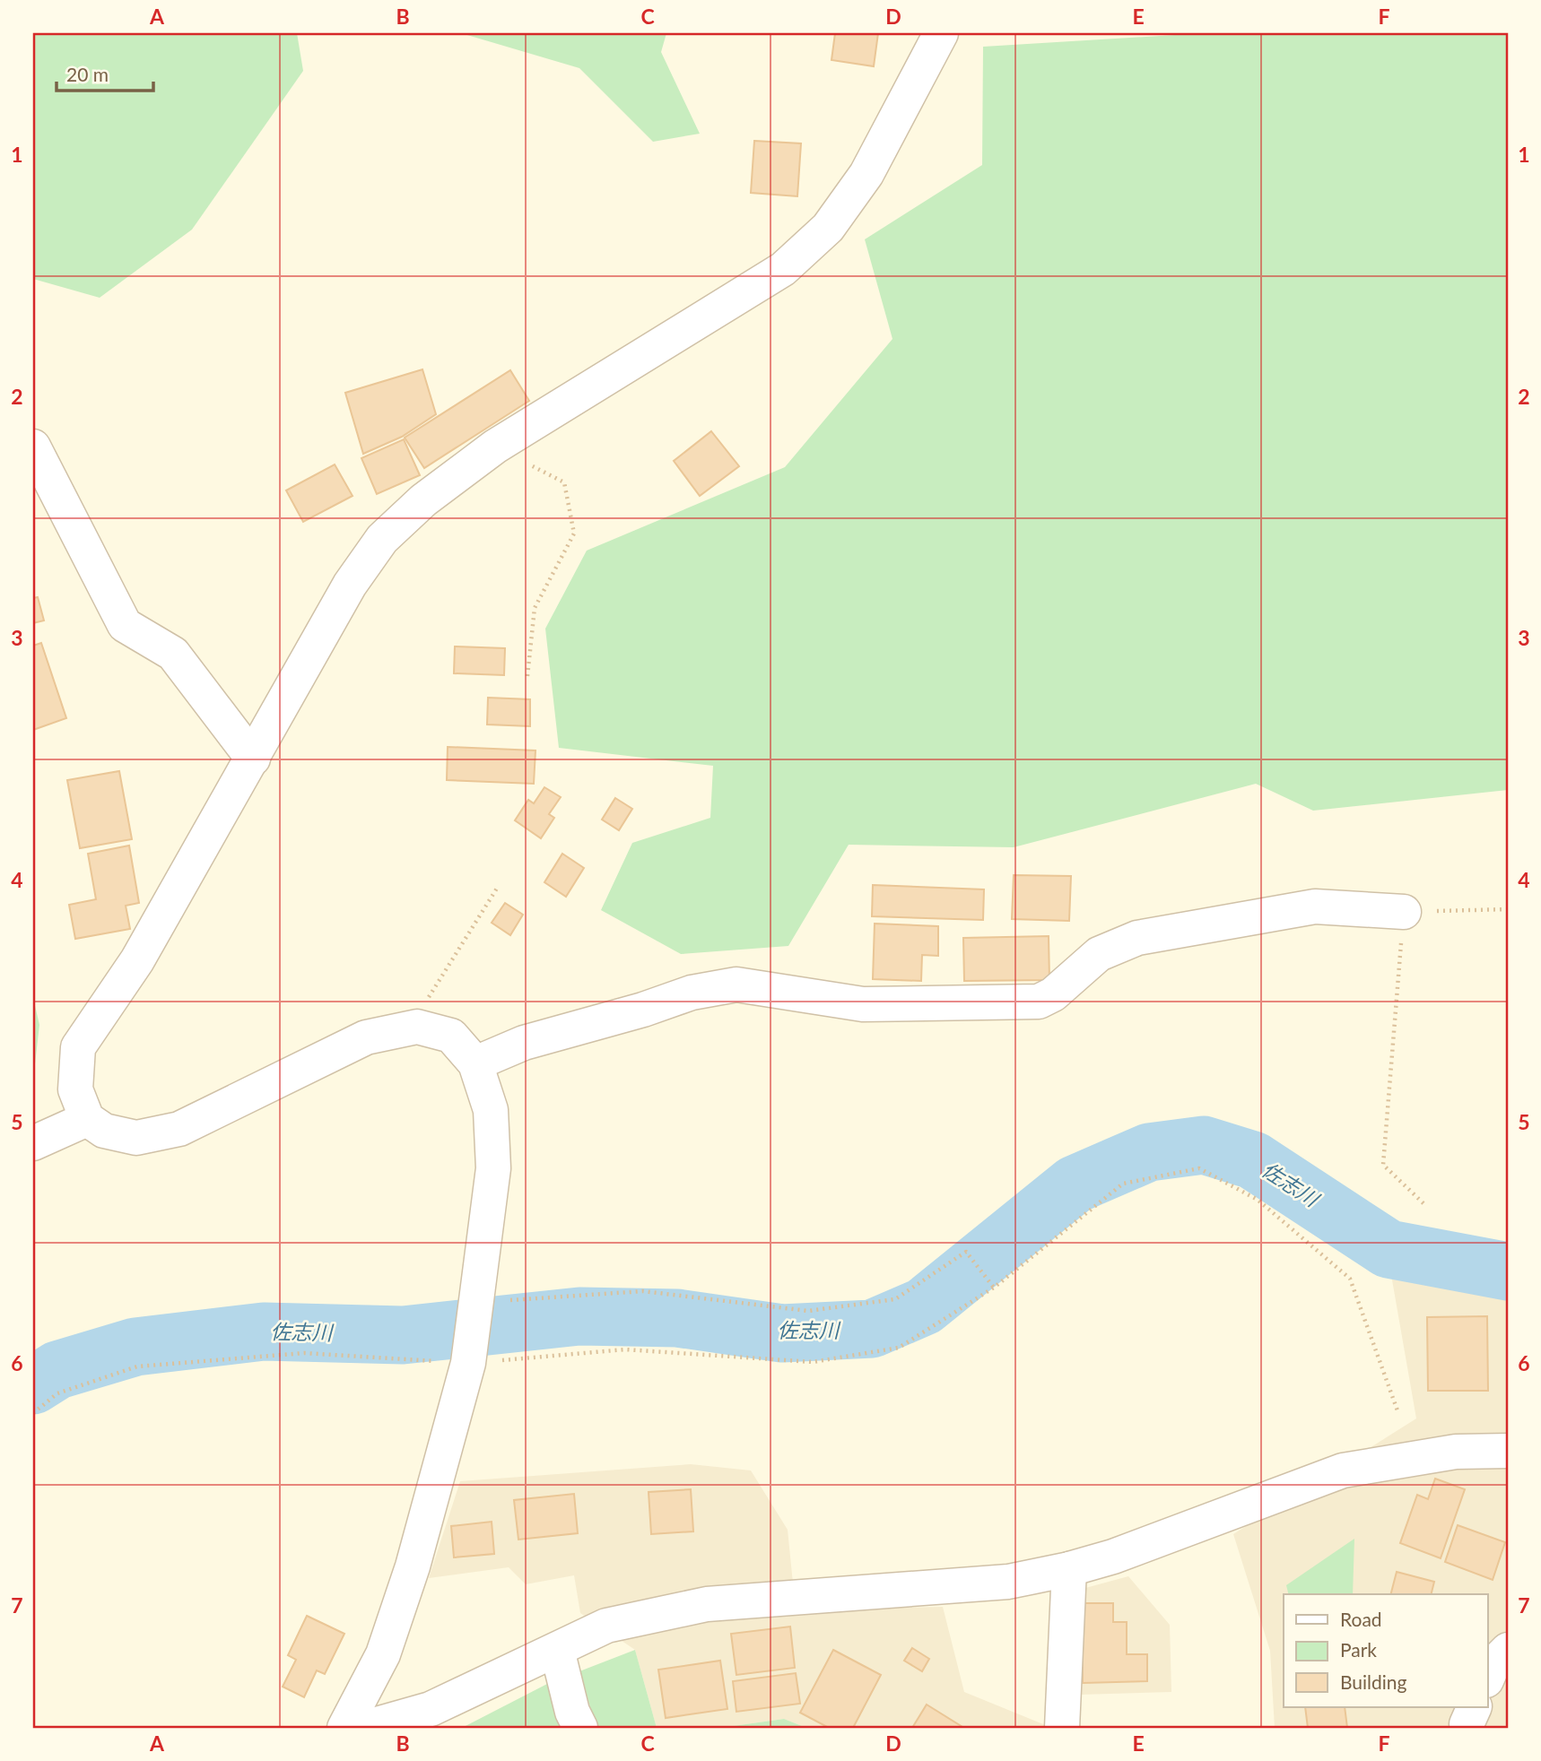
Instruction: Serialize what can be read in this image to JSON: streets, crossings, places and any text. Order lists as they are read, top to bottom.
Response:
{
  "water": ["佐志川"],
  "legend": ["Road", "Park", "Building"],
  "scale_bar": "20 m",
  "grid": {
    "columns": [
      "A",
      "B",
      "C",
      "D",
      "E",
      "F"
    ],
    "rows": [
      "1",
      "2",
      "3",
      "4",
      "5",
      "6",
      "7"
    ]
  }
}
